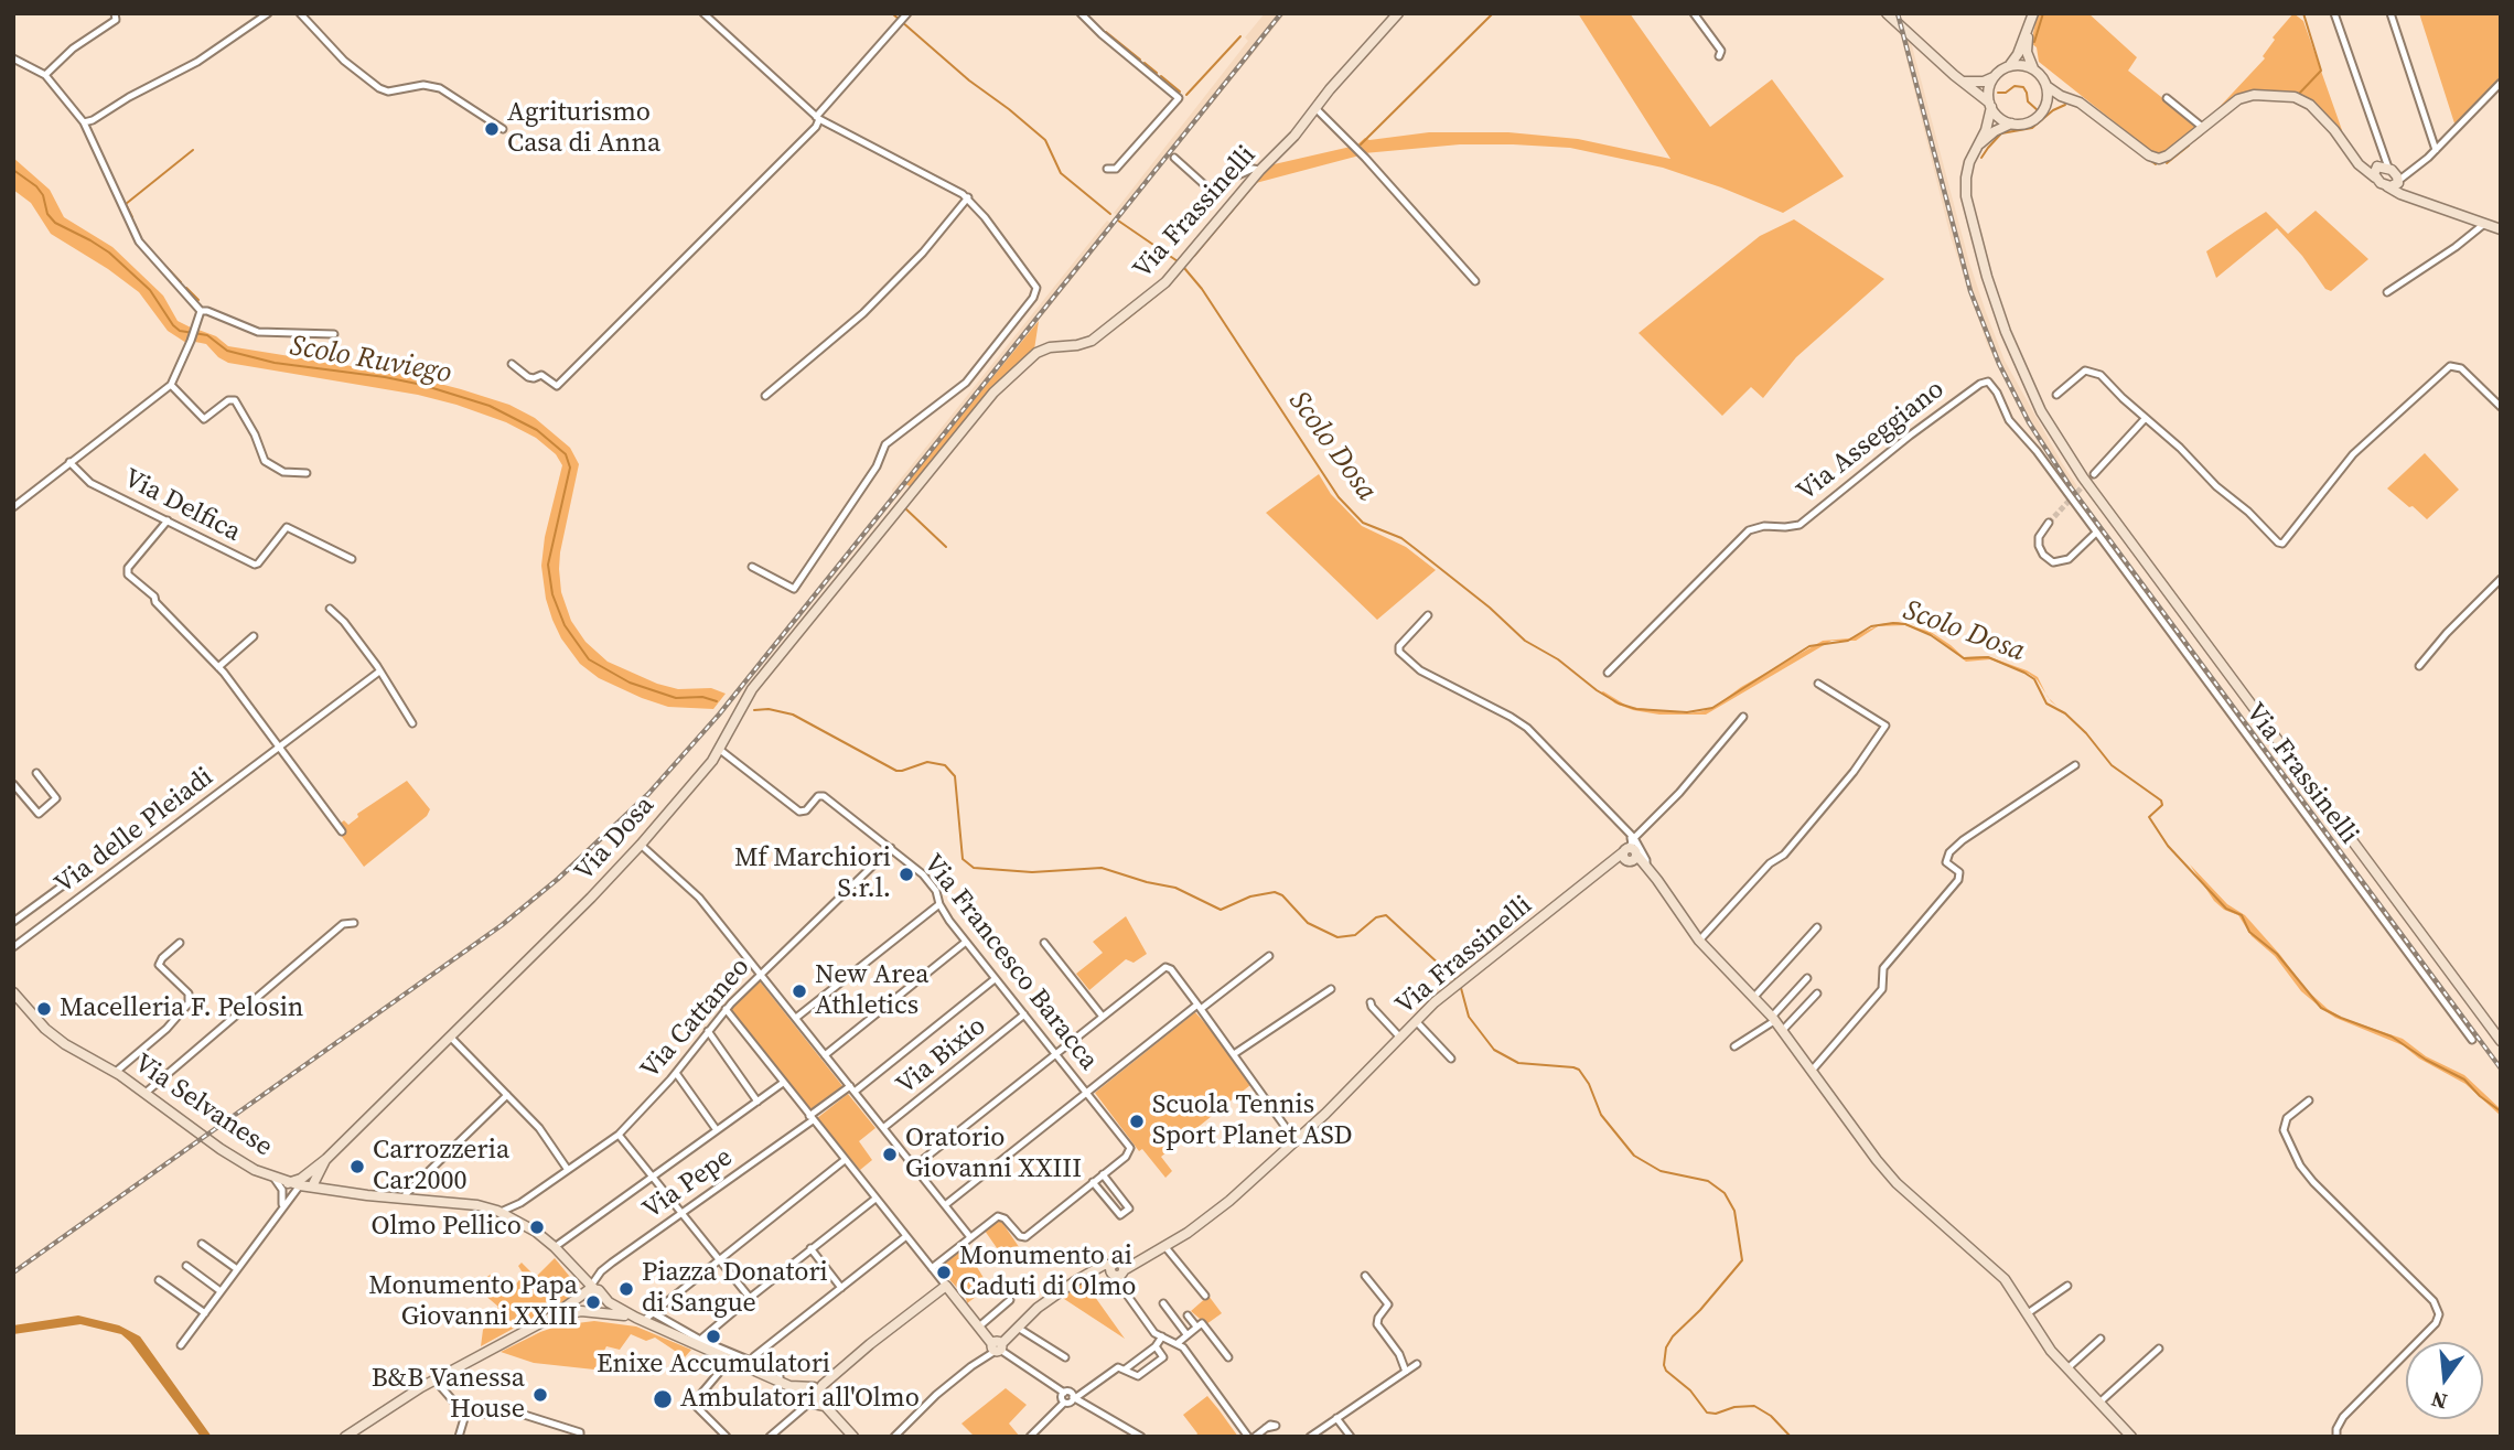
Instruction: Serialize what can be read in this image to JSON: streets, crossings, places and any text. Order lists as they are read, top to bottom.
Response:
{
  "streets": {
    "street": [
      "Via Frassinelli",
      "Via Asseggiano",
      "Via Delfica",
      "Via delle Pleiadi",
      "Via Dosa",
      "Via Francesco Baracca",
      "Via Cattaneo",
      "Via Bixio",
      "Via Selvanese",
      "Via Pepe"
    ]
  },
  "crossings": [
    ["Via Frassinelli", "Via Asseggiano"],
    ["Via Frassinelli", "Via Dosa"],
    ["Via Dosa", "Via Francesco Baracca"],
    ["Via Francesco Baracca", "Via Cattaneo"],
    ["Via Francesco Baracca", "Via Bixio"],
    ["Via Francesco Baracca", "Via Pepe"],
    ["Via Cattaneo", "Via Selvanese"],
    ["Via Selvanese", "Via Pepe"]
  ],
  "water": ["Scolo Ruviego", "Scolo Dosa"],
  "places": [
    "Agriturismo Casa di Anna",
    "Mf Marchiori S.r.l.",
    "New Area Athletics",
    "Macelleria F. Pelosin",
    "Scuola Tennis Sport Planet ASD",
    "Oratorio Giovanni XXIII",
    "Carrozzeria Car2000",
    "Olmo Pellico",
    "Monumento ai Caduti di Olmo",
    "Piazza Donatori di Sangue",
    "Monumento Papa Giovanni XXIII",
    "Enixe Accumulatori",
    "B&B Vanessa House",
    "Ambulatori all'Olmo"
  ],
  "north": "bottom"
}
